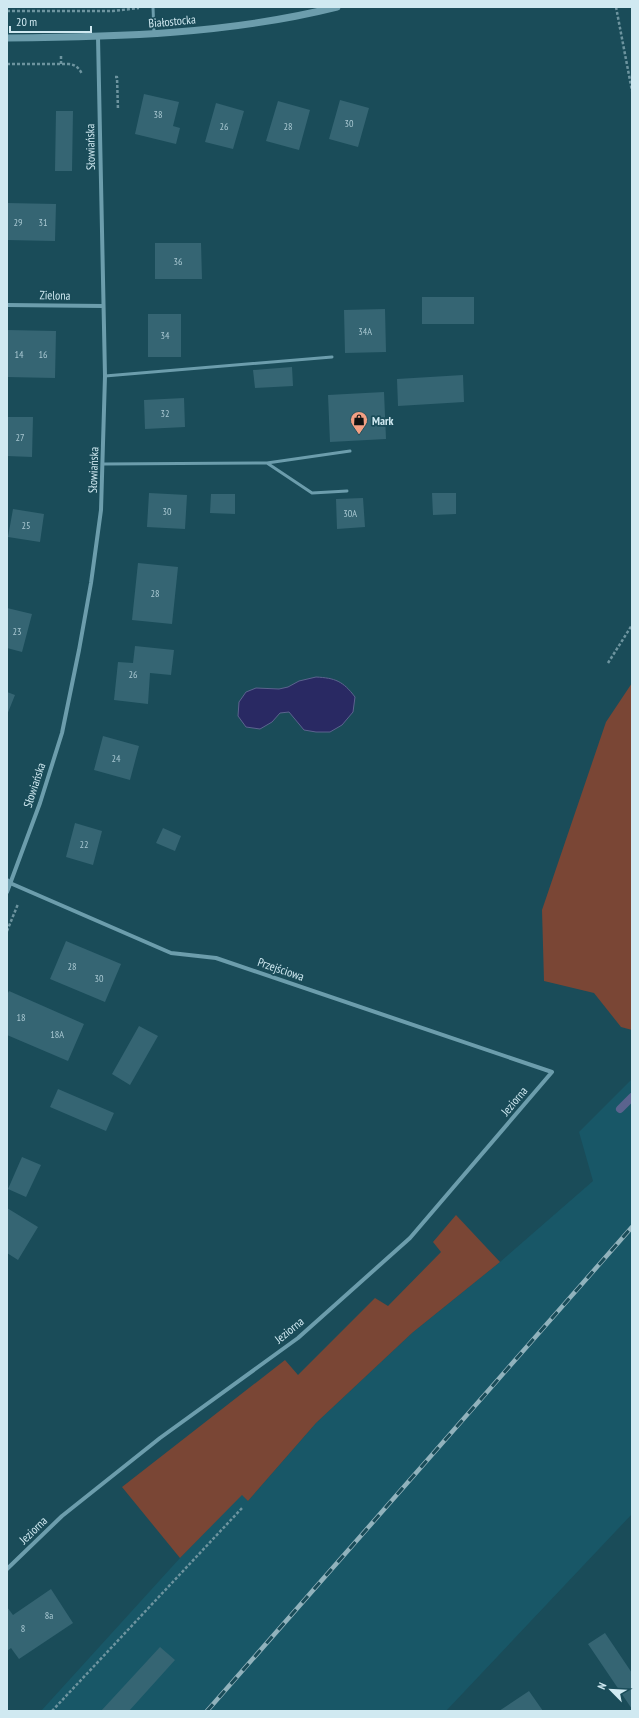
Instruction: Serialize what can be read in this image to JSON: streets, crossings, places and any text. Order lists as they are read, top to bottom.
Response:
{
  "streets": {
    "street": [
      "Białostocka",
      "Słowiańska",
      "Zielona",
      "Przejściowa",
      "Jeziorna"
    ]
  },
  "crossings": [
    ["Białostocka", "Słowiańska"],
    ["Słowiańska", "Zielona"],
    ["Słowiańska", "Przejściowa"],
    ["Przejściowa", "Jeziorna"]
  ],
  "places": {
    "shop": ["Mark"]
  },
  "house_numbers": [
    "38",
    "30",
    "26",
    "28",
    "29",
    "31",
    "36",
    "34A",
    "34",
    "14",
    "16",
    "32",
    "27",
    "30",
    "30A",
    "25",
    "28",
    "23",
    "26",
    "24",
    "22",
    "28",
    "30",
    "18",
    "18A",
    "8a",
    "8"
  ],
  "scale_bar": "20 m",
  "north": "top left"
}
